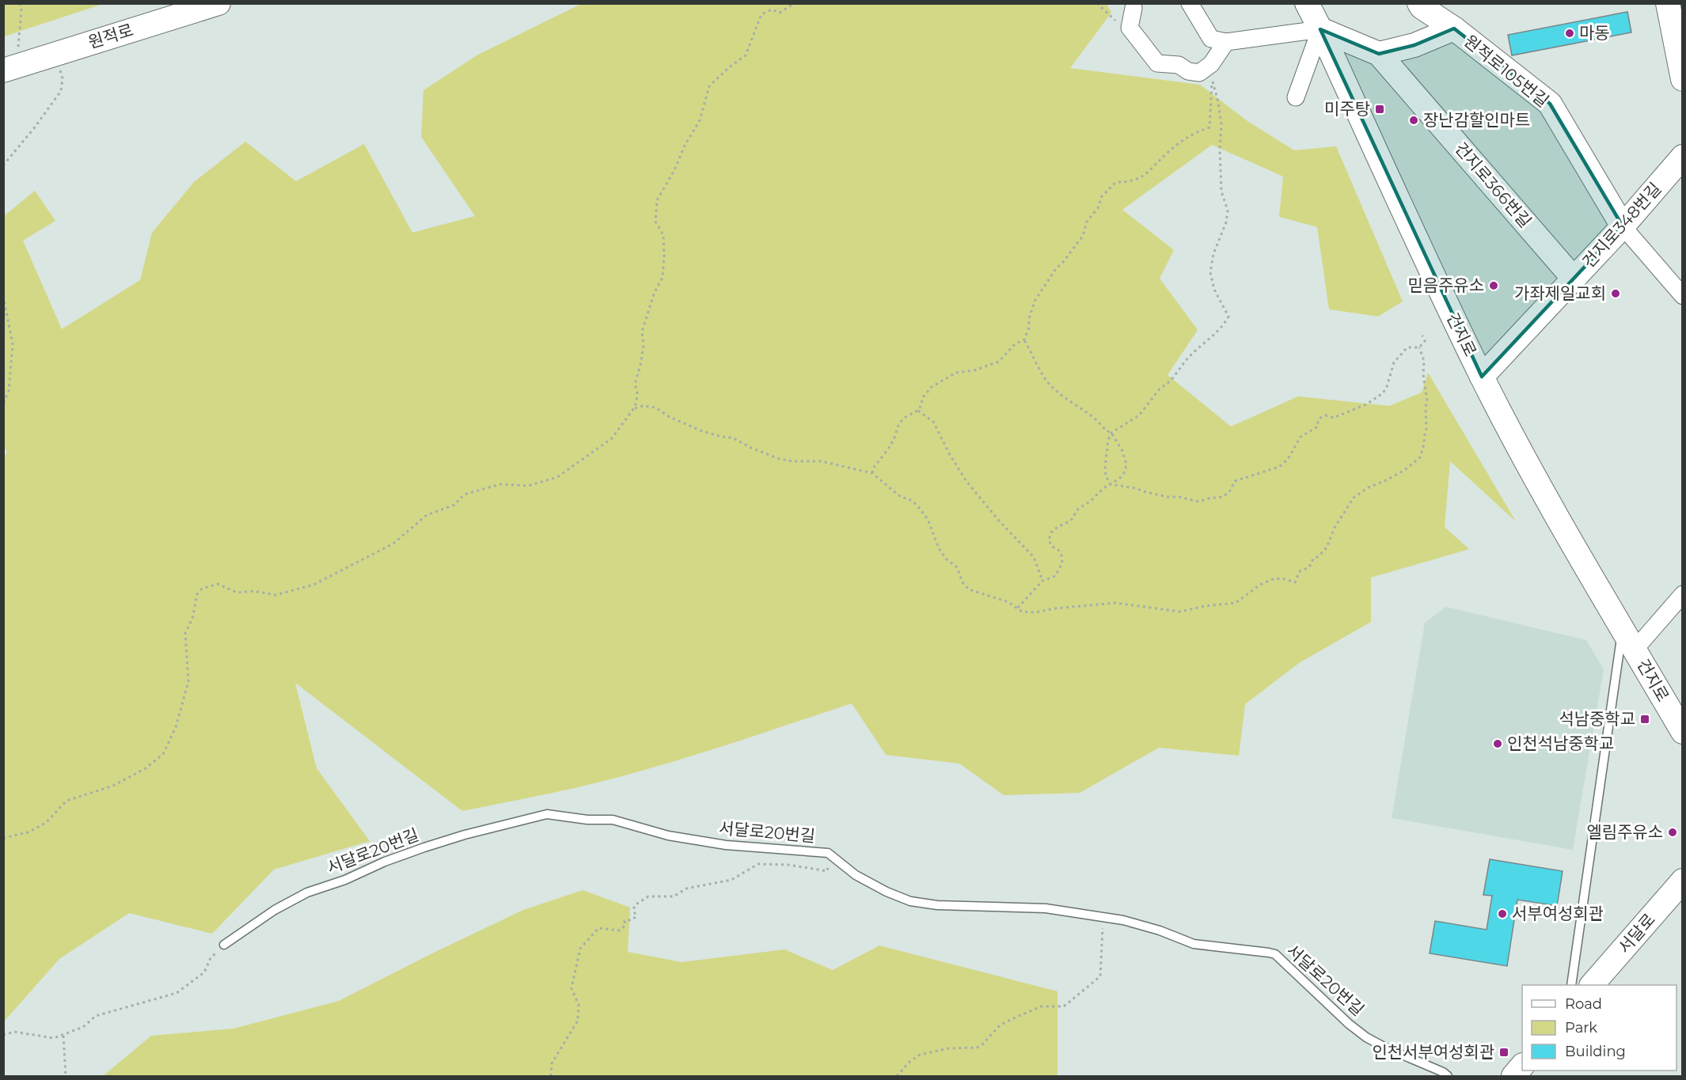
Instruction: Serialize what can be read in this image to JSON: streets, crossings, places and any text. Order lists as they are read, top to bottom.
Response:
{
  "streets": {
    "street": [
      "원적로",
      "원적로105번길",
      "건지로366번길",
      "건지로348번길",
      "건지로",
      "서달로"
    ],
    "lane": ["서달로20번길"]
  },
  "crossings": [
    ["원적로105번길", "건지로348번길"],
    ["건지로366번길", "건지로348번길"],
    ["건지로366번길", "건지로"],
    ["건지로348번길", "건지로"]
  ],
  "places": {
    "other": [
      "마동",
      "장난감할인마트",
      "믿음주유소",
      "가좌제일교회",
      "인천석남중학교",
      "엘림주유소",
      "서부여성회관"
    ],
    "transit": ["미주탕", "석남중학교", "인천서부여성회관"]
  },
  "legend": ["Road", "Park", "Building"]
}
